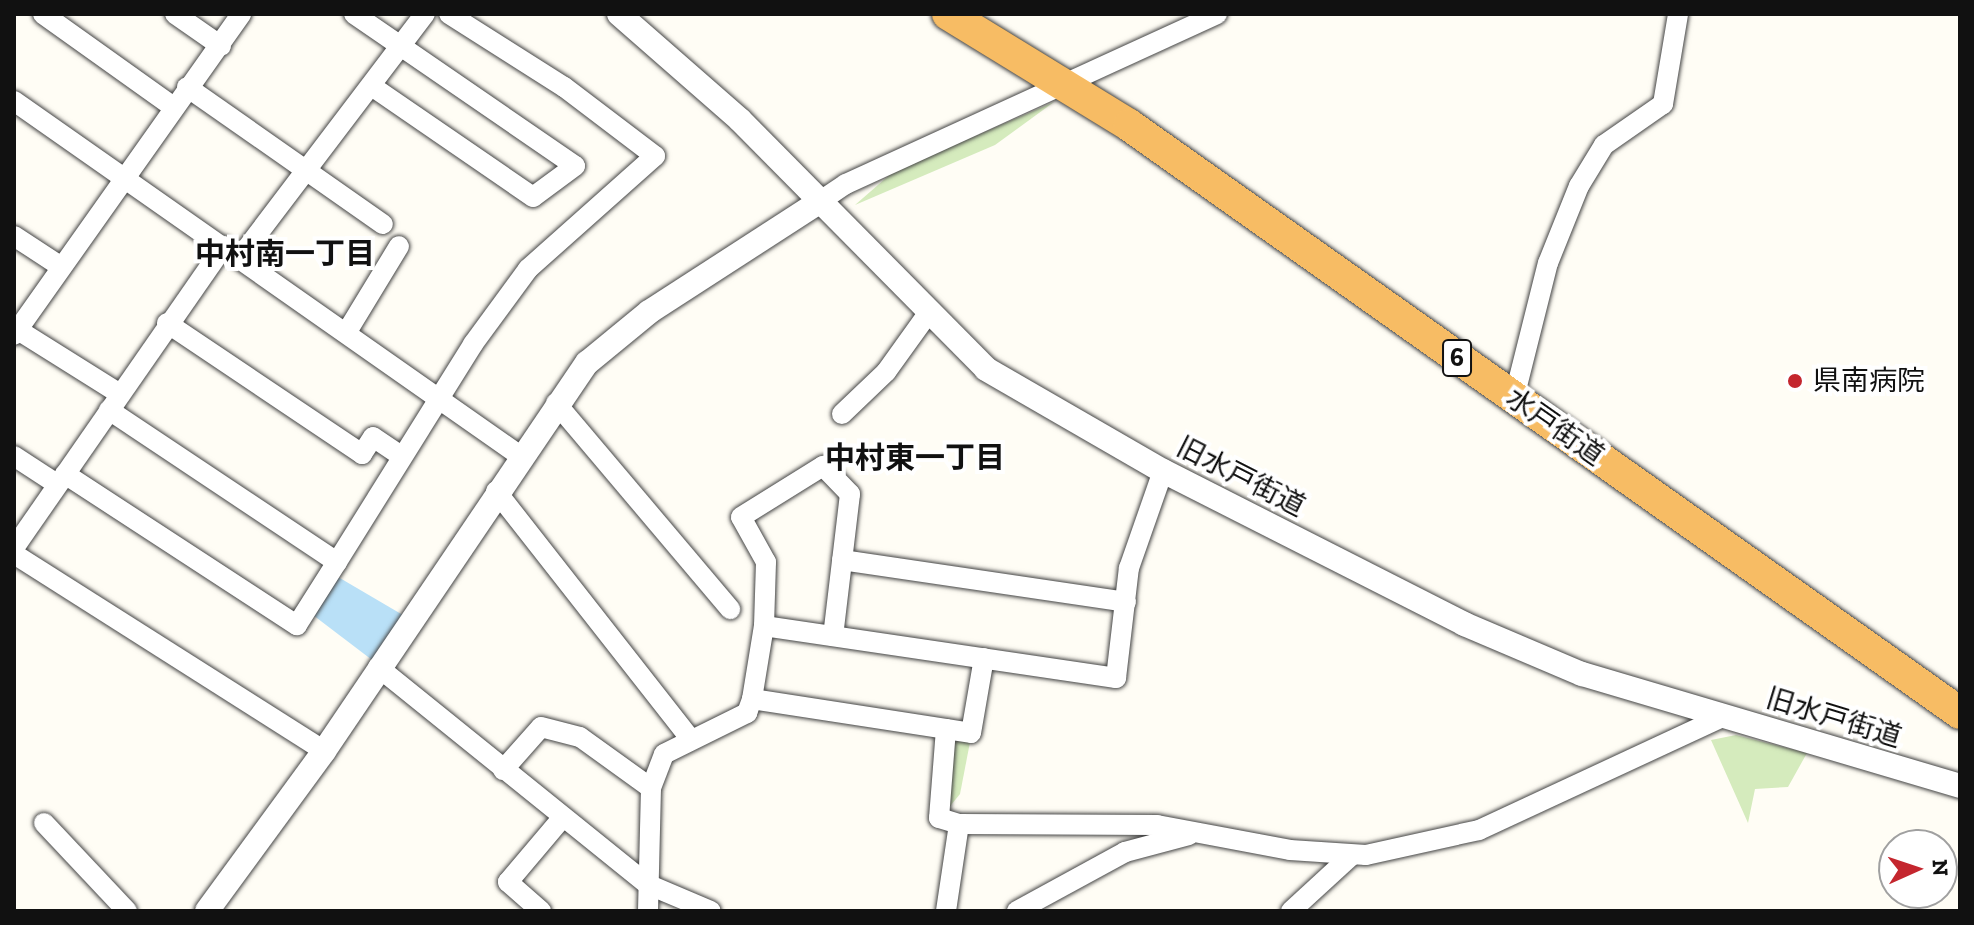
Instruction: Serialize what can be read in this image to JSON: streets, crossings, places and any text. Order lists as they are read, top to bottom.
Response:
{
  "streets": {
    "highway": ["6", "水戸街道"],
    "street": ["旧水戸街道"]
  },
  "districts": ["中村南一丁目", "中村東一丁目"],
  "places": ["県南病院"],
  "north": "right"
}
